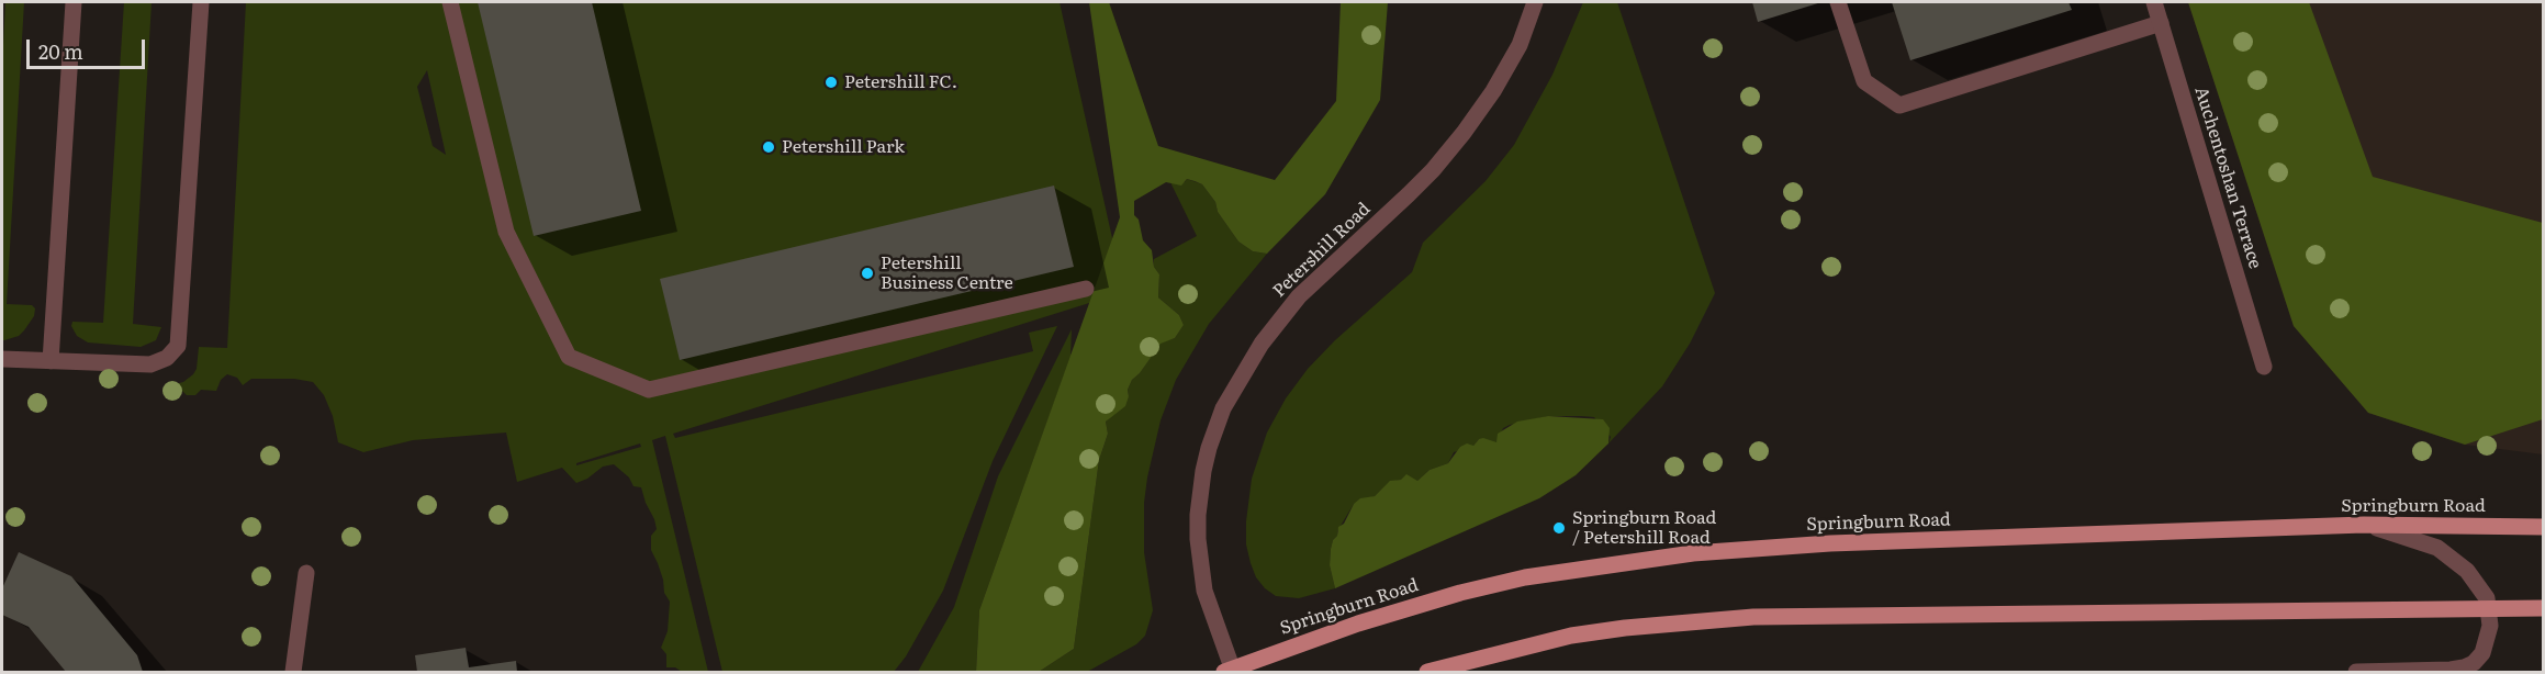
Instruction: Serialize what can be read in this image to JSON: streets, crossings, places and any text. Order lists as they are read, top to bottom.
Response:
{
  "streets": {
    "main road": ["Springburn Road"],
    "street": ["Auchentoshan Terrace", "Petershill Road"]
  },
  "crossings": [
    ["Petershill Road", "Springburn Road"]
  ],
  "places": [
    "Petershill FC.",
    "Petershill Park",
    "Petershill Business Centre",
    "Springburn Road / Petershill Road"
  ],
  "scale_bar": "20 m"
}
